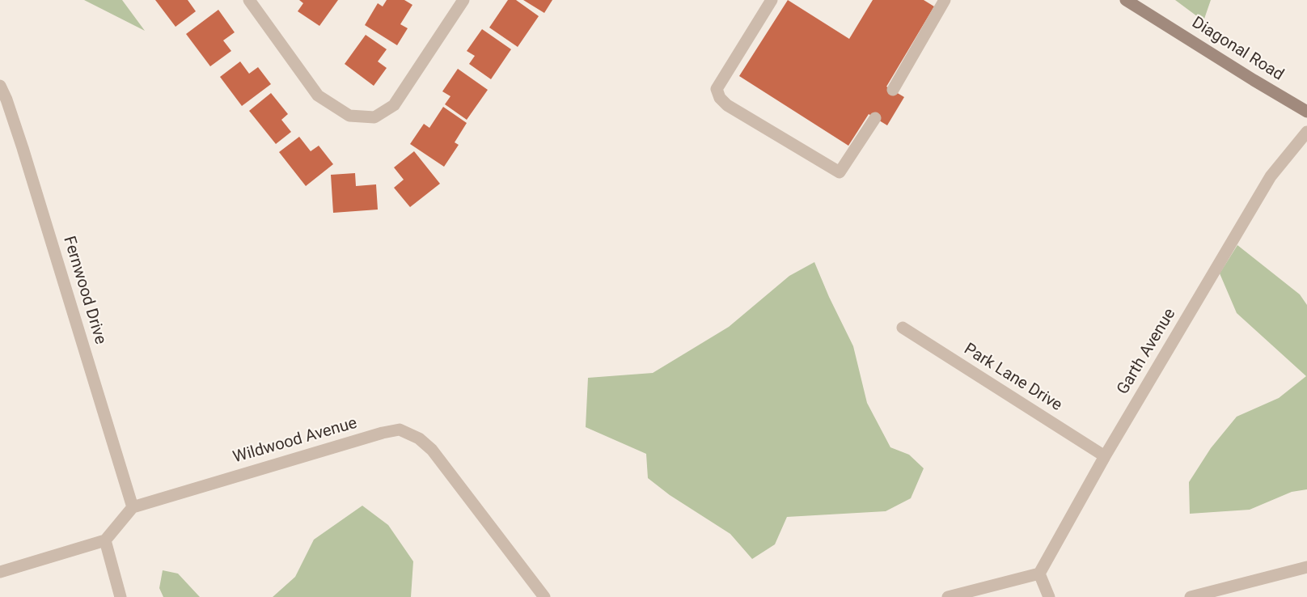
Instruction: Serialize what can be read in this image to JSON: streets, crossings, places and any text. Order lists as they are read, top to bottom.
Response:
{
  "streets": {
    "street": [
      "Diagonal Road",
      "Fernwood Drive",
      "Garth Avenue",
      "Park Lane Drive",
      "Wildwood Avenue"
    ]
  },
  "crossings": [
    ["Fernwood Drive", "Wildwood Avenue"],
    ["Garth Avenue", "Park Lane Drive"]
  ]
}
